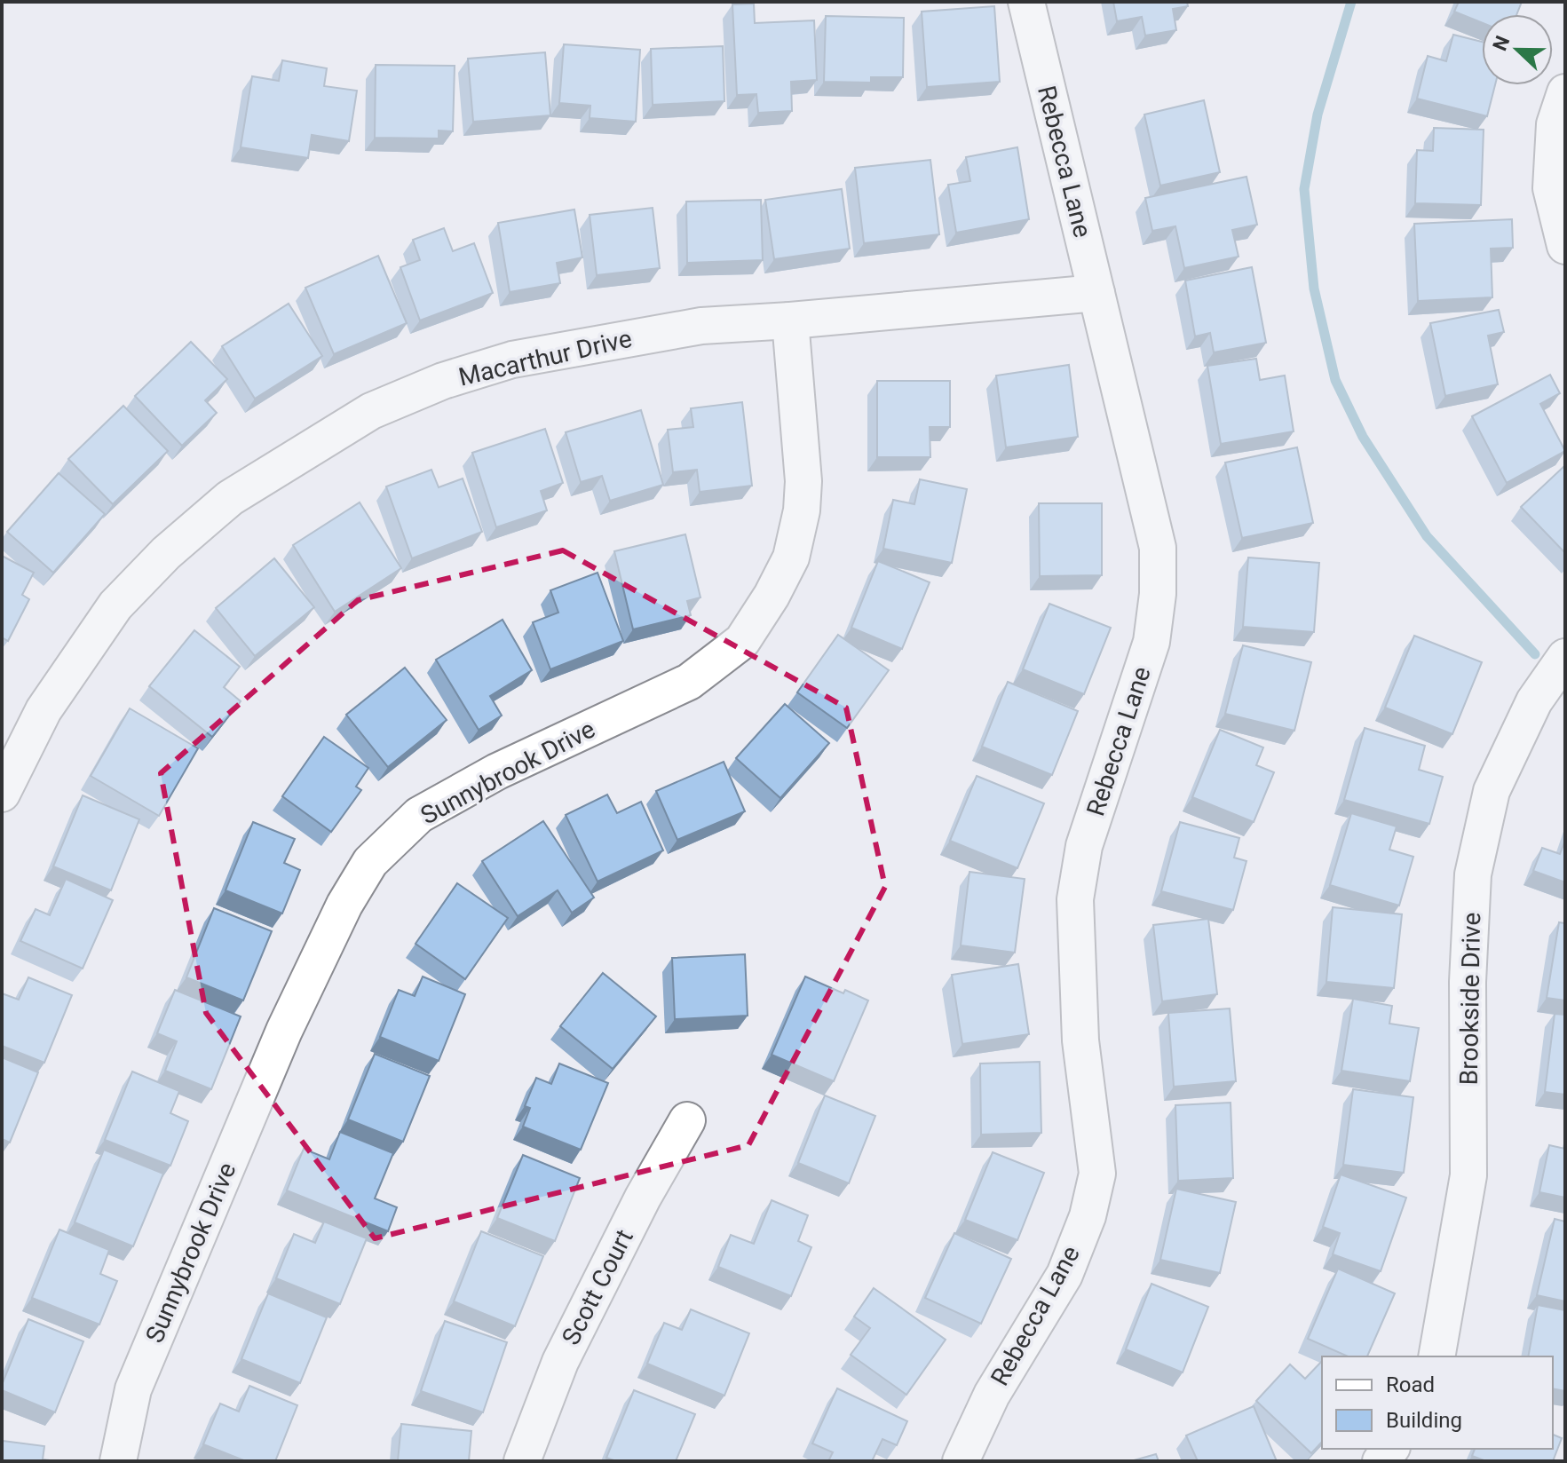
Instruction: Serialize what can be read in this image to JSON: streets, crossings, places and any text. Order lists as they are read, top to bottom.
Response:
{
  "streets": {
    "street": [
      "Rebecca Lane",
      "Macarthur Drive",
      "Sunnybrook Drive",
      "Brookside Drive",
      "Scott Court"
    ]
  },
  "crossings": [
    ["Rebecca Lane", "Macarthur Drive"],
    ["Macarthur Drive", "Sunnybrook Drive"]
  ],
  "legend": ["Road", "Building"],
  "north": "left"
}
